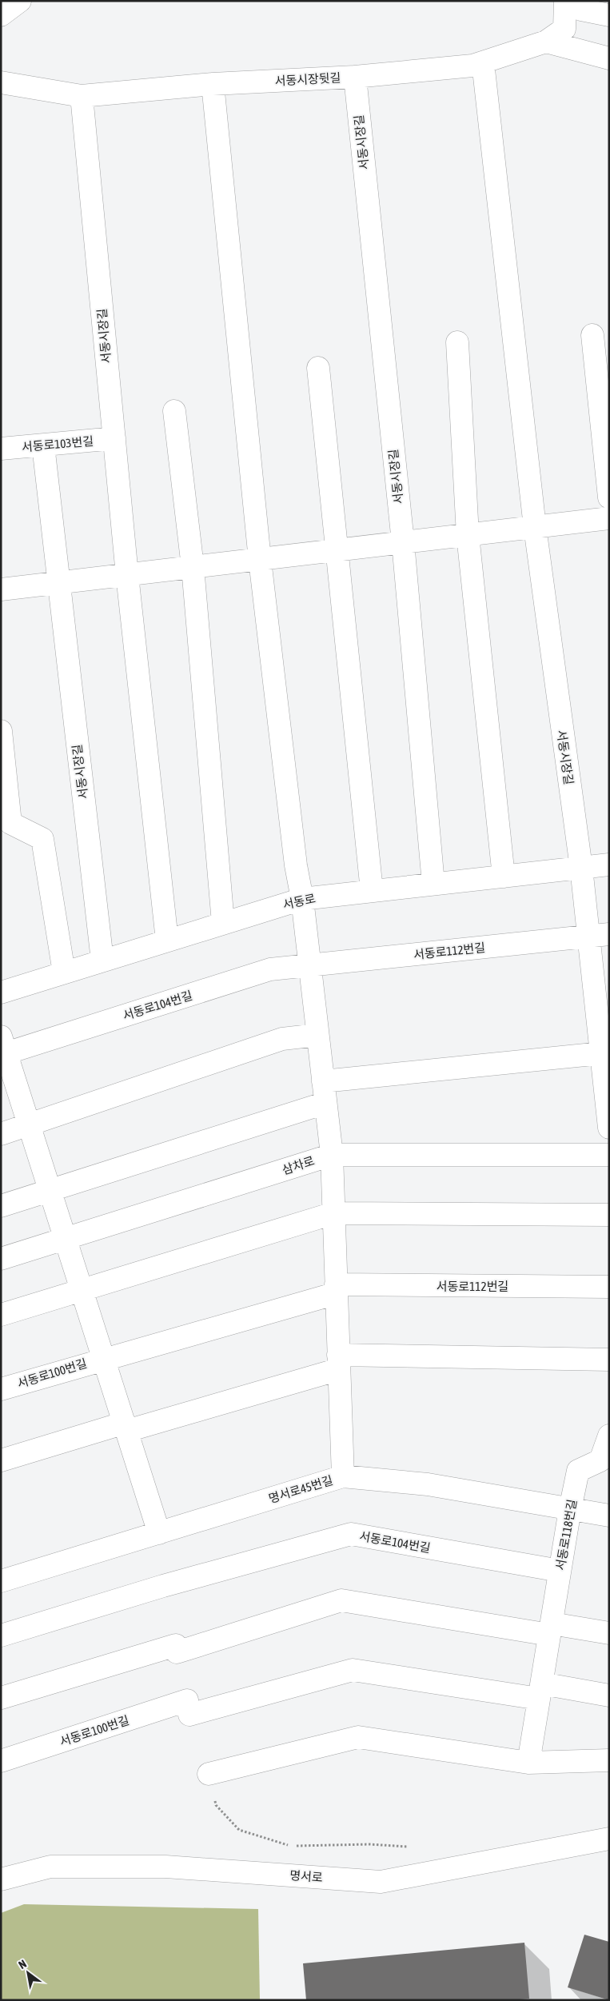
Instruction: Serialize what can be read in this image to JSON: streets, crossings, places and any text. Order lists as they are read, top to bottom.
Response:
{
  "streets": {
    "street": [
      "서동시장뒷길",
      "서동시장길",
      "서동로103번길",
      "서동로",
      "서동로112번길",
      "서동로104번길",
      "삼차로",
      "서동로100번길",
      "명서로45번길",
      "서동로118번길",
      "명서로"
    ]
  },
  "crossings": [
    ["서동시장뒷길", "서동시장길"],
    ["서동시장길", "서동로103번길"],
    ["서동시장길", "서동로"],
    ["서동로112번길", "서동로104번길"],
    ["서동로104번길", "삼차로"],
    ["서동로104번길", "서동로100번길"],
    ["서동로104번길", "명서로45번길"],
    ["서동로104번길", "서동로118번길"],
    ["서동로100번길", "서동로118번길"],
    ["명서로45번길", "서동로118번길"]
  ],
  "north": "top left"
}
